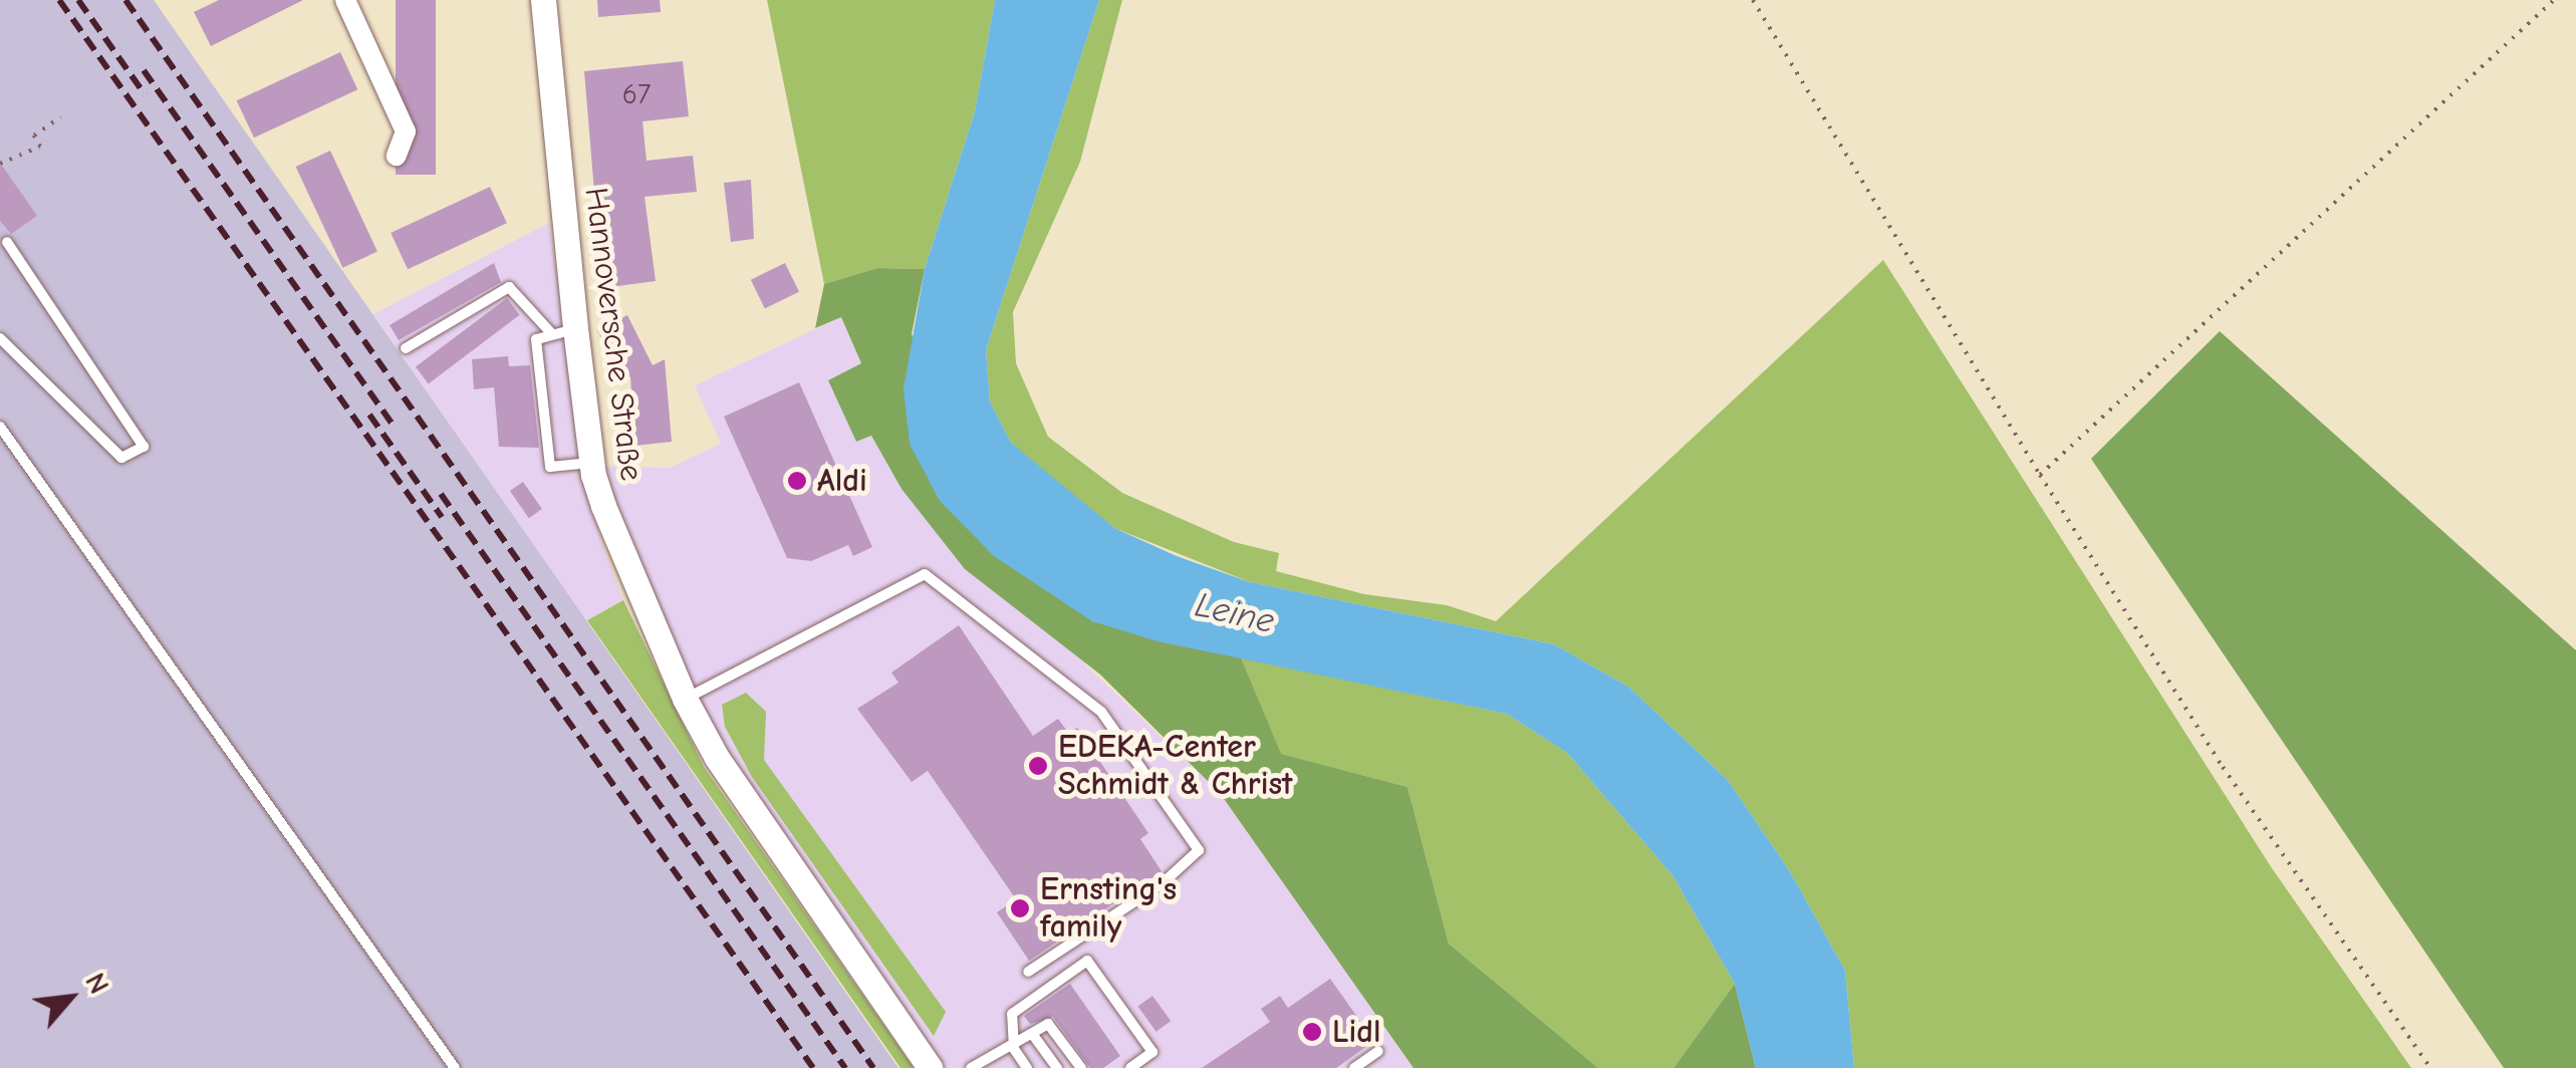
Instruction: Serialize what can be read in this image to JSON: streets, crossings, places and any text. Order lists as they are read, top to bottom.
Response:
{
  "streets": {
    "street": ["Hannoversche Straße"]
  },
  "water": ["Leine"],
  "places": [
    "Aldi",
    "EDEKA-Center Schmidt & Christ",
    "Ernsting's family",
    "Lidl"
  ],
  "house_numbers": ["67"],
  "north": "top right"
}
